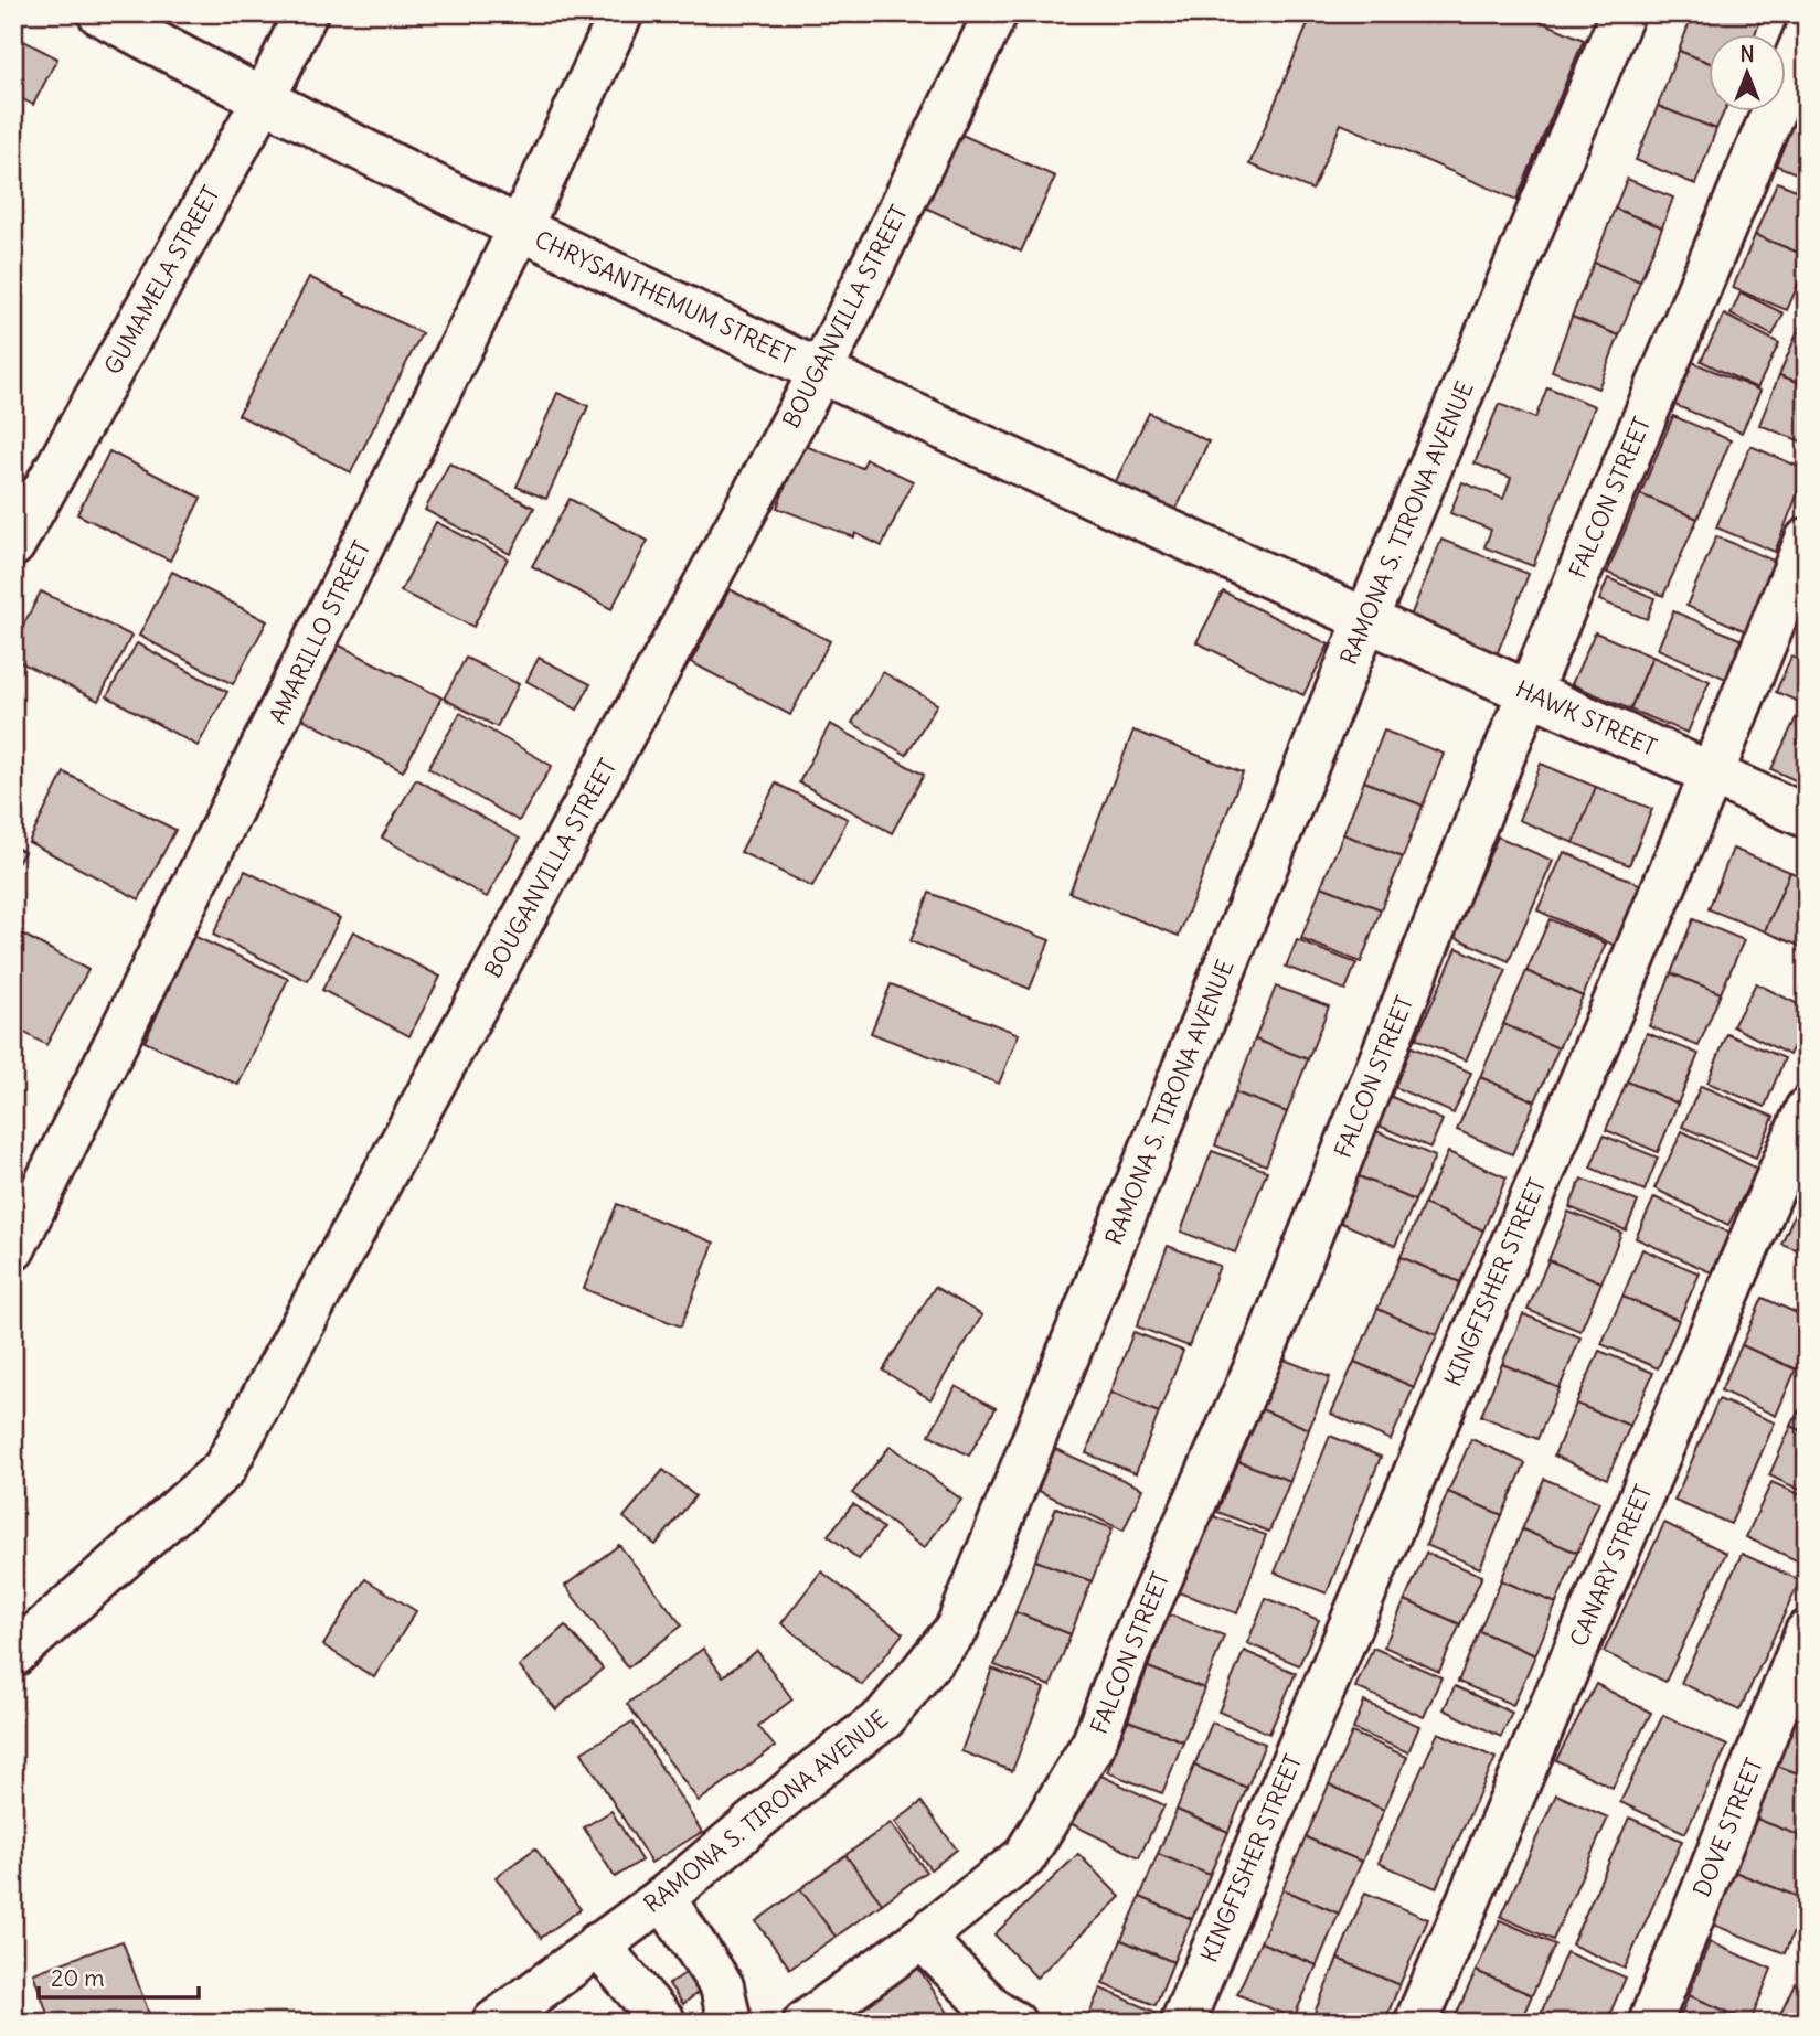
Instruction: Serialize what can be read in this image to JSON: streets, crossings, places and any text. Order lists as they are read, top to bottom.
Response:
{
  "streets": {
    "street": [
      "GUMAMELA STREET",
      "CHRYSANTHEMUM STREET",
      "BOUGANVILLA STREET",
      "FALCON STREET",
      "RAMONA S. TIRONA AVENUE",
      "AMARILLO STREET",
      "HAWK STREET",
      "KINGFISHER STREET",
      "CANARY STREET",
      "DOVE STREET"
    ]
  },
  "crossings": [
    ["GUMAMELA STREET", "CHRYSANTHEMUM STREET"],
    ["CHRYSANTHEMUM STREET", "BOUGANVILLA STREET"],
    ["CHRYSANTHEMUM STREET", "RAMONA S. TIRONA AVENUE"],
    ["CHRYSANTHEMUM STREET", "AMARILLO STREET"],
    ["CHRYSANTHEMUM STREET", "HAWK STREET"],
    ["FALCON STREET", "HAWK STREET"],
    ["RAMONA S. TIRONA AVENUE", "HAWK STREET"],
    ["HAWK STREET", "KINGFISHER STREET"]
  ],
  "scale_bar": "20 m",
  "north": "top"
}
